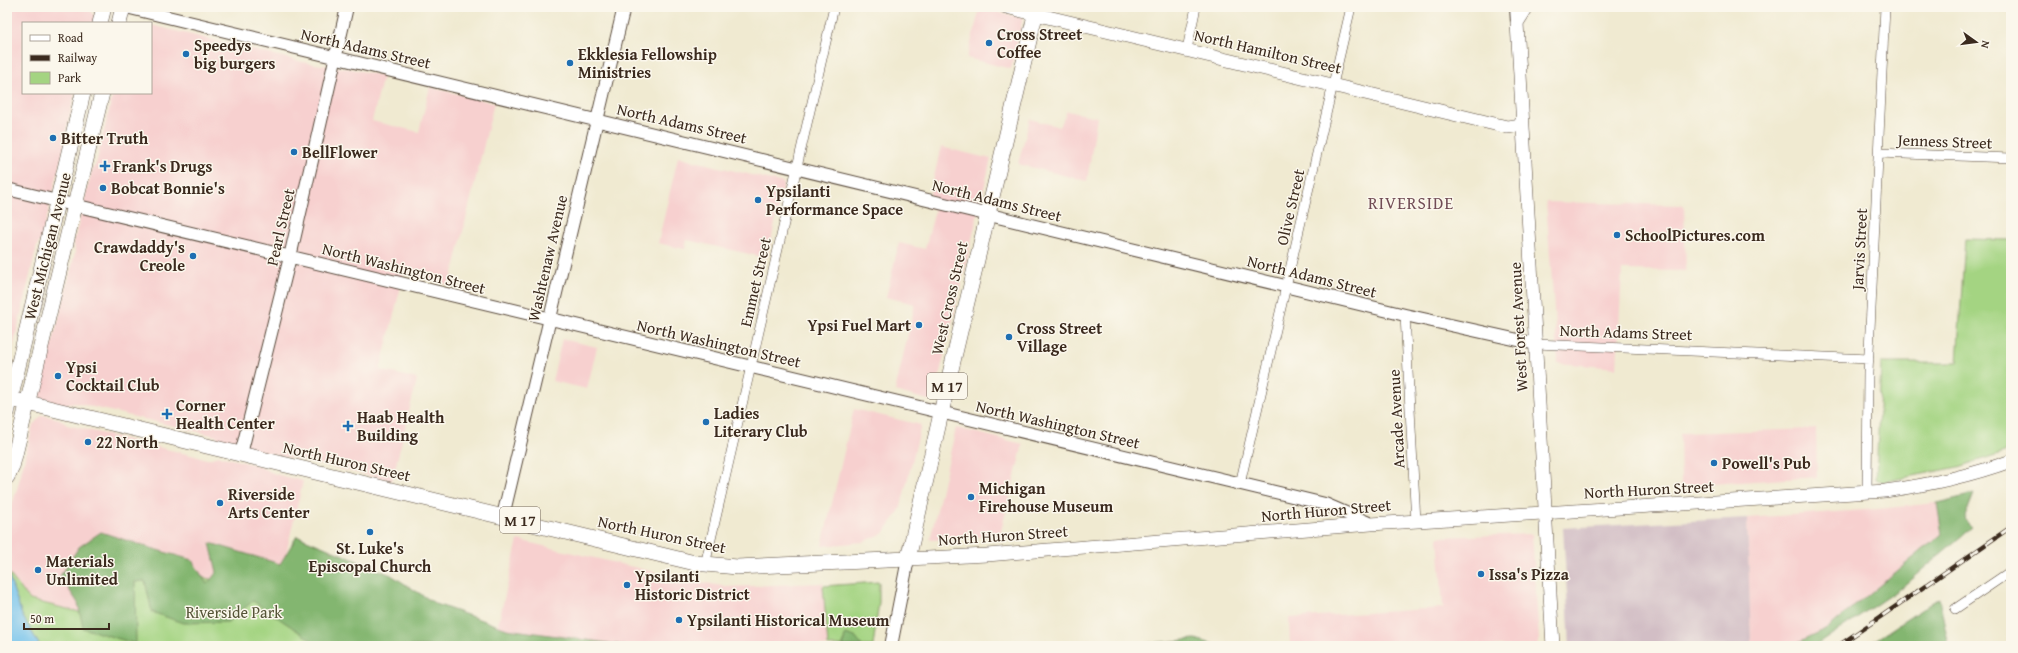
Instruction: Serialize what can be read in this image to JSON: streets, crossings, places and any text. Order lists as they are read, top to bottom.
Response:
{
  "streets": {
    "main road": [
      "North Hamilton Street",
      "West Michigan Avenue",
      "West Cross Street",
      "West Forest Avenue",
      "M 17",
      "North Huron Street"
    ],
    "street": [
      "North Adams Street",
      "Jenness Street",
      "Olive Street",
      "Pearl Street",
      "Jarvis Street",
      "Washtenaw Avenue",
      "North Washington Street",
      "Emmet Street",
      "Arcade Avenue"
    ]
  },
  "crossings": [
    ["North Adams Street", "Olive Street"],
    ["North Adams Street", "Pearl Street"],
    ["North Adams Street", "Jarvis Street"],
    ["North Adams Street", "Washtenaw Avenue"],
    ["North Adams Street", "Emmet Street"],
    ["North Adams Street", "West Cross Street"],
    ["North Adams Street", "West Forest Avenue"],
    ["North Adams Street", "Arcade Avenue"],
    ["North Hamilton Street", "Olive Street"],
    ["North Hamilton Street", "West Cross Street"],
    ["North Hamilton Street", "West Forest Avenue"],
    ["Jenness Street", "Jarvis Street"],
    ["Olive Street", "North Washington Street"],
    ["Pearl Street", "North Washington Street"],
    ["Pearl Street", "North Huron Street"],
    ["West Michigan Avenue", "North Washington Street"],
    ["West Michigan Avenue", "North Huron Street"],
    ["Jarvis Street", "North Huron Street"],
    ["Washtenaw Avenue", "North Washington Street"],
    ["Washtenaw Avenue", "North Huron Street"],
    ["North Washington Street", "Emmet Street"],
    ["North Washington Street", "West Cross Street"],
    ["North Washington Street", "North Huron Street"],
    ["Emmet Street", "North Huron Street"],
    ["West Cross Street", "North Huron Street"],
    ["West Forest Avenue", "North Huron Street"],
    ["Arcade Avenue", "North Huron Street"]
  ],
  "districts": ["RIVERSIDE"],
  "parks": ["Riverside Park"],
  "places": {
    "other": [
      "Cross Street Coffee",
      "Speedys big burgers",
      "Ekklesia Fellowship Ministries",
      "Bitter Truth",
      "BellFlower",
      "Bobcat Bonnie's",
      "Ypsilanti Performance Space",
      "SchoolPictures.com",
      "Crawdaddy's Creole",
      "Ypsi Fuel Mart",
      "Cross Street Village",
      "Ypsi Cocktail Club",
      "Ladies Literary Club",
      "22 North",
      "Powell's Pub",
      "Michigan Firehouse Museum",
      "Riverside Arts Center",
      "St. Luke's Episcopal Church",
      "Materials Unlimited",
      "Issa's Pizza",
      "Ypsilanti Historic District",
      "Ypsilanti Historical Museum"
    ],
    "health": ["Frank's Drugs", "Corner Health Center", "Haab Health Building"]
  },
  "legend": ["Road", "Railway", "Park"],
  "scale_bar": "50 m",
  "north": "right"
}
